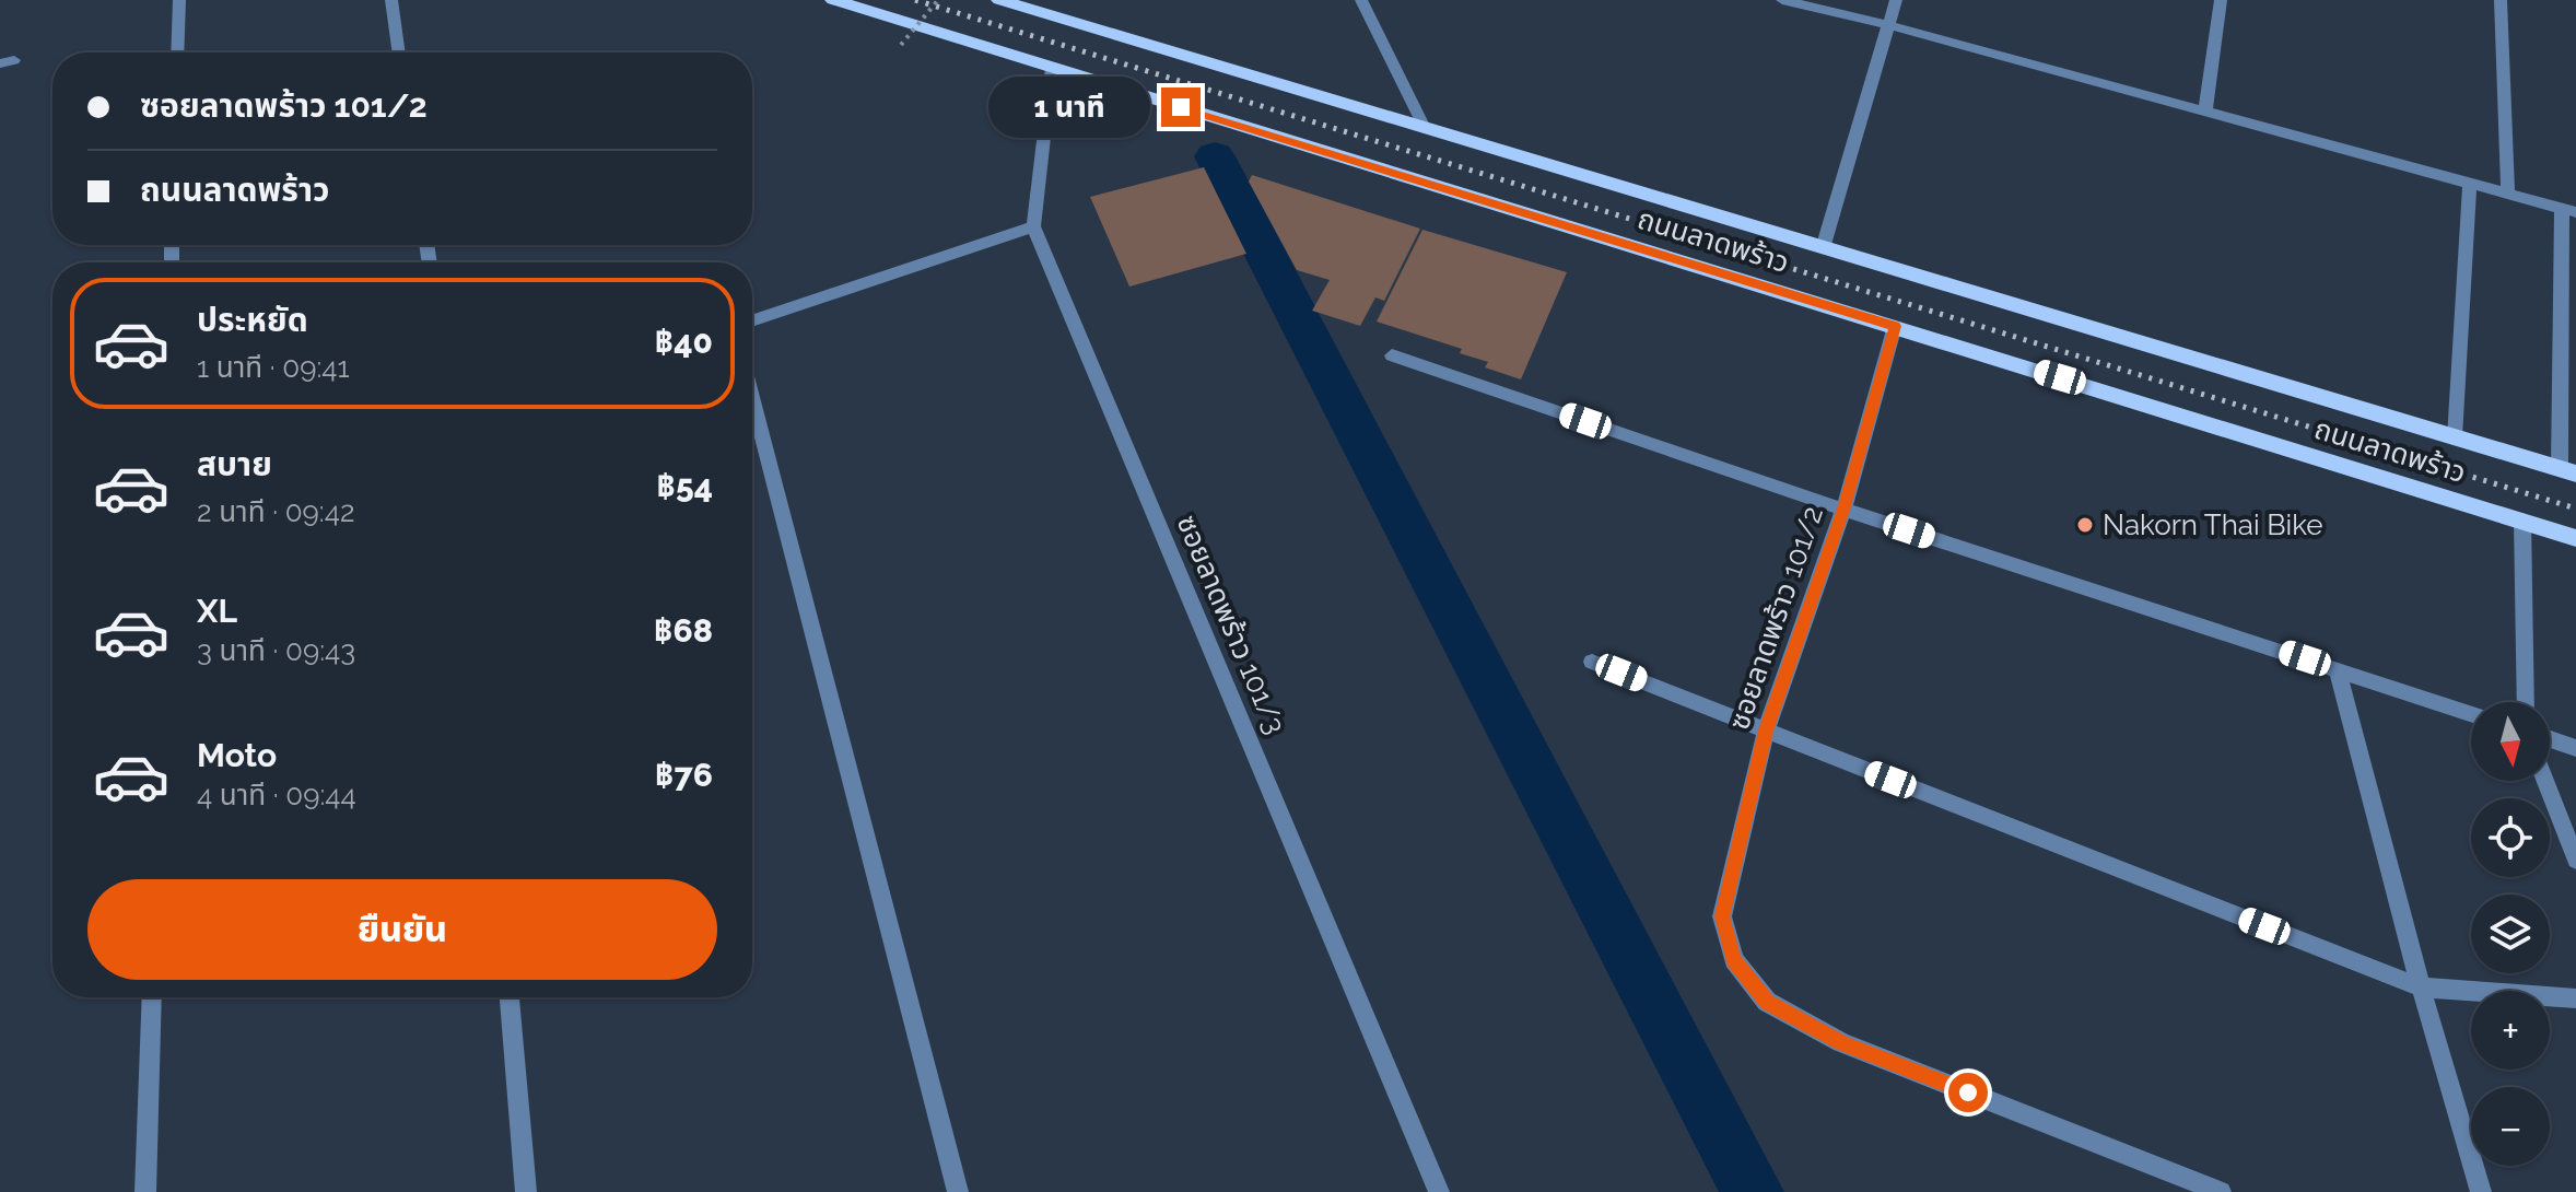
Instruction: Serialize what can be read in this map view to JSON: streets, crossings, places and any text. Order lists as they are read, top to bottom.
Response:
{
  "streets": {
    "main road": ["ถนนลาดพร้าว"],
    "street": ["ซอยลาดพร้าว 101/2", "ซอยลาดพร้าว 101/3"]
  },
  "crossings": [
    ["ถนนลาดพร้าว", "ซอยลาดพร้าว 101/2"],
    ["ถนนลาดพร้าว", "ซอยลาดพร้าว 101/3"]
  ],
  "places": ["Nakorn Thai Bike"],
  "north": "bottom",
  "page": {
    "banner": ["ซอยลาดพร้าว 101/2", "ถนนลาดพร้าว"],
    "bubble": "1 นาที",
    "list": [
      {
        "name": "ประหยัด",
        "note": "1 นาที · 09:41",
        "value": "฿40"
      },
      {
        "name": "สบาย",
        "note": "2 นาที · 09:42",
        "value": "฿54"
      },
      {
        "name": "XL",
        "note": "3 นาที · 09:43",
        "value": "฿68"
      },
      {
        "name": "Moto",
        "note": "4 นาที · 09:44",
        "value": "฿76"
      }
    ],
    "map_buttons": ["+", "−"],
    "buttons": "ยืนยัน"
  }
}
